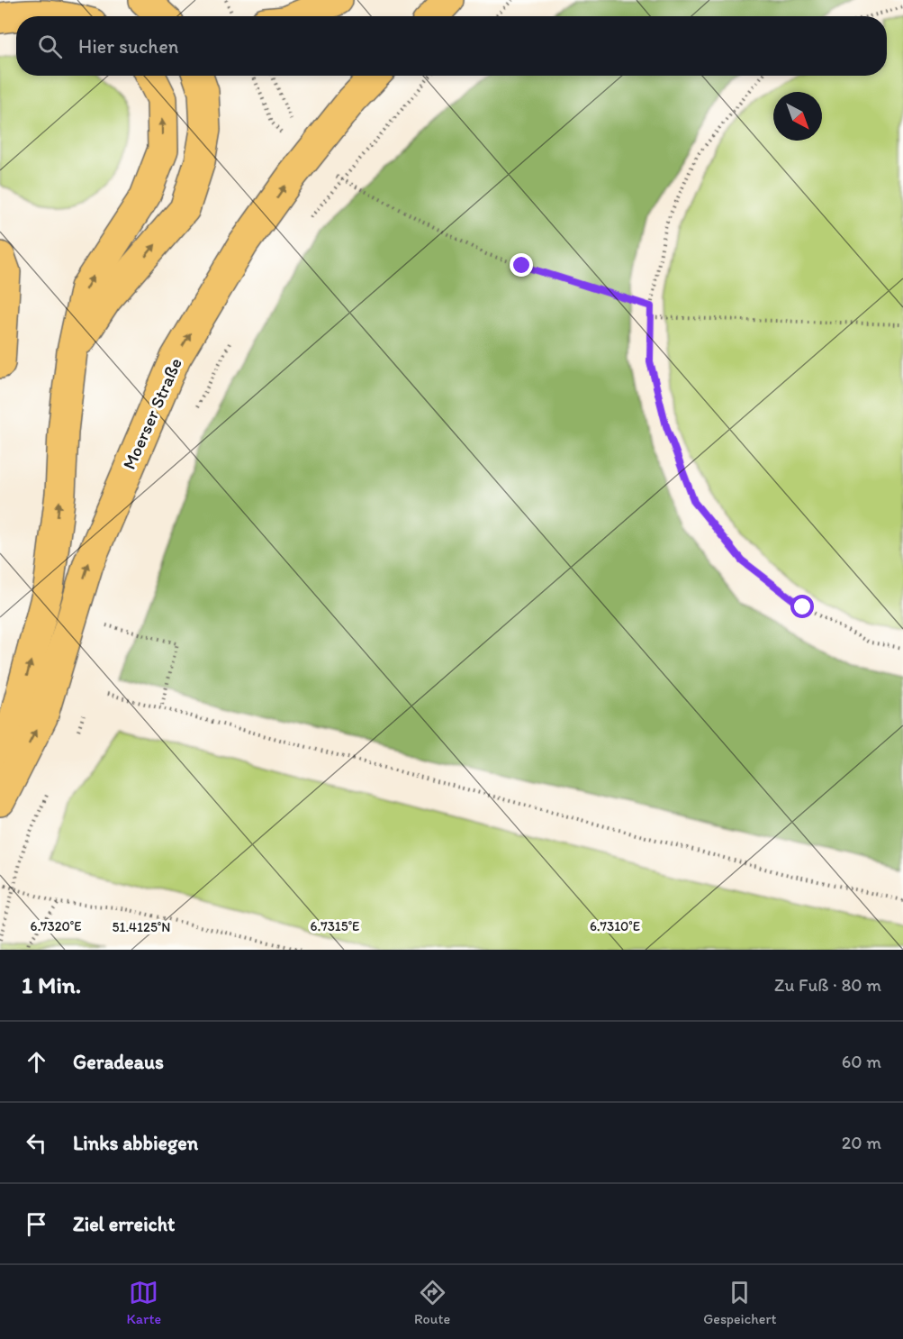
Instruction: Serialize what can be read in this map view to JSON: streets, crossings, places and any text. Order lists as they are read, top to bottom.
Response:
{
  "streets": {
    "main road": ["Moerser Straße"]
  },
  "north": "bottom right",
  "page": {
    "search": "Hier suchen",
    "heading": ["1 Min.", "Zu Fuß · 80 m"],
    "list": [
      ["Geradeaus", "60 m"],
      ["Links abbiegen", "20 m"],
      "Ziel erreicht"
    ],
    "nav": ["Karte", "Route", "Gespeichert"]
  },
  "coordinates": [
    "6.7320°E",
    "6.7315°E",
    "6.7310°E",
    "51.4125°N"
  ]
}
